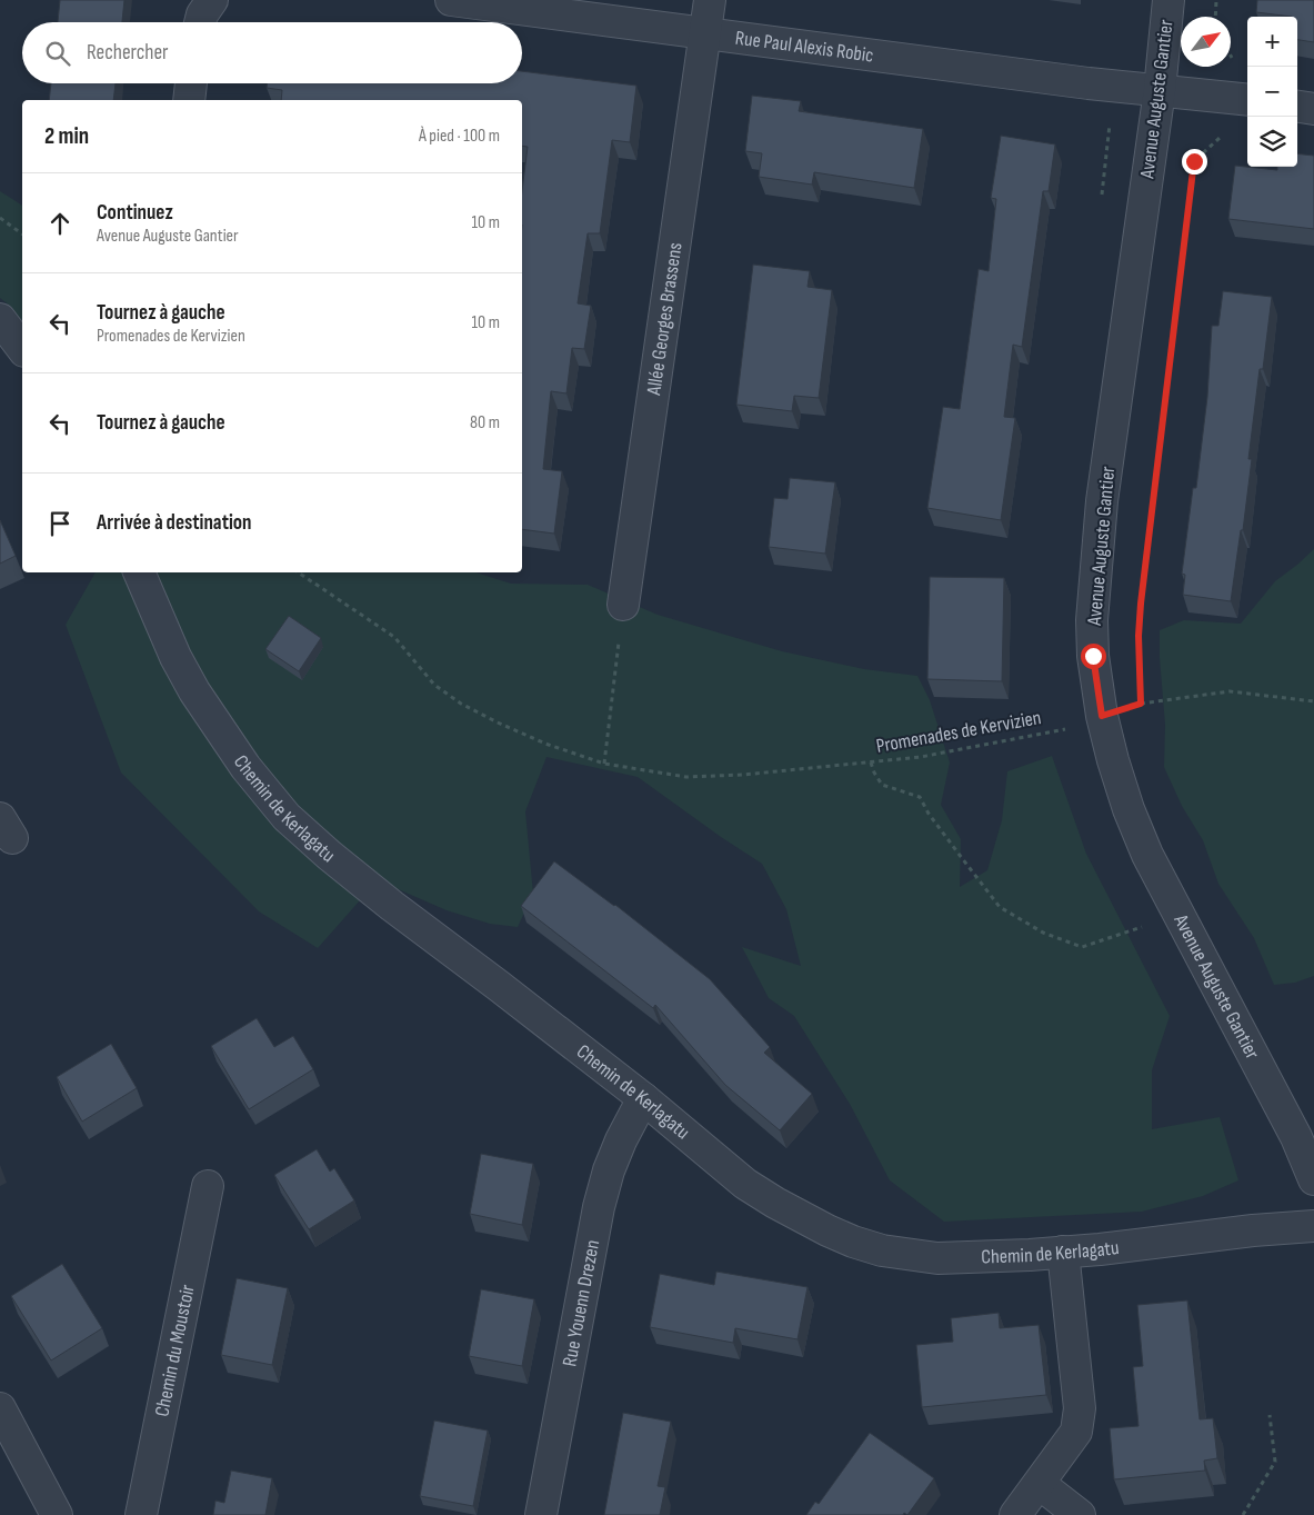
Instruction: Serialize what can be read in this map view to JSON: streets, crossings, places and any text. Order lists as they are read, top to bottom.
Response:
{
  "streets": {
    "street": [
      "Rue Paul Alexis Robic",
      "Avenue Auguste Gantier",
      "Allée Georges Brassens",
      "Chemin de Kerlagatu",
      "Rue Youenn Drezen",
      "Chemin du Moustoir"
    ],
    "path": ["Promenades de Kervizien"]
  },
  "crossings": [
    ["Rue Paul Alexis Robic", "Avenue Auguste Gantier"],
    ["Rue Paul Alexis Robic", "Allée Georges Brassens"],
    ["Avenue Auguste Gantier", "Promenades de Kervizien"],
    ["Chemin de Kerlagatu", "Rue Youenn Drezen"]
  ],
  "north": "top right",
  "page": {
    "map_buttons": ["+", "−"],
    "search": "Rechercher",
    "heading": ["2 min", "À pied · 100 m"],
    "list": [
      ["Continuez", "Avenue Auguste Gantier", "10 m"],
      ["Tournez à gauche", "Promenades de Kervizien", "10 m"],
      ["Tournez à gauche", "80 m"],
      "Arrivée à destination"
    ]
  }
}
